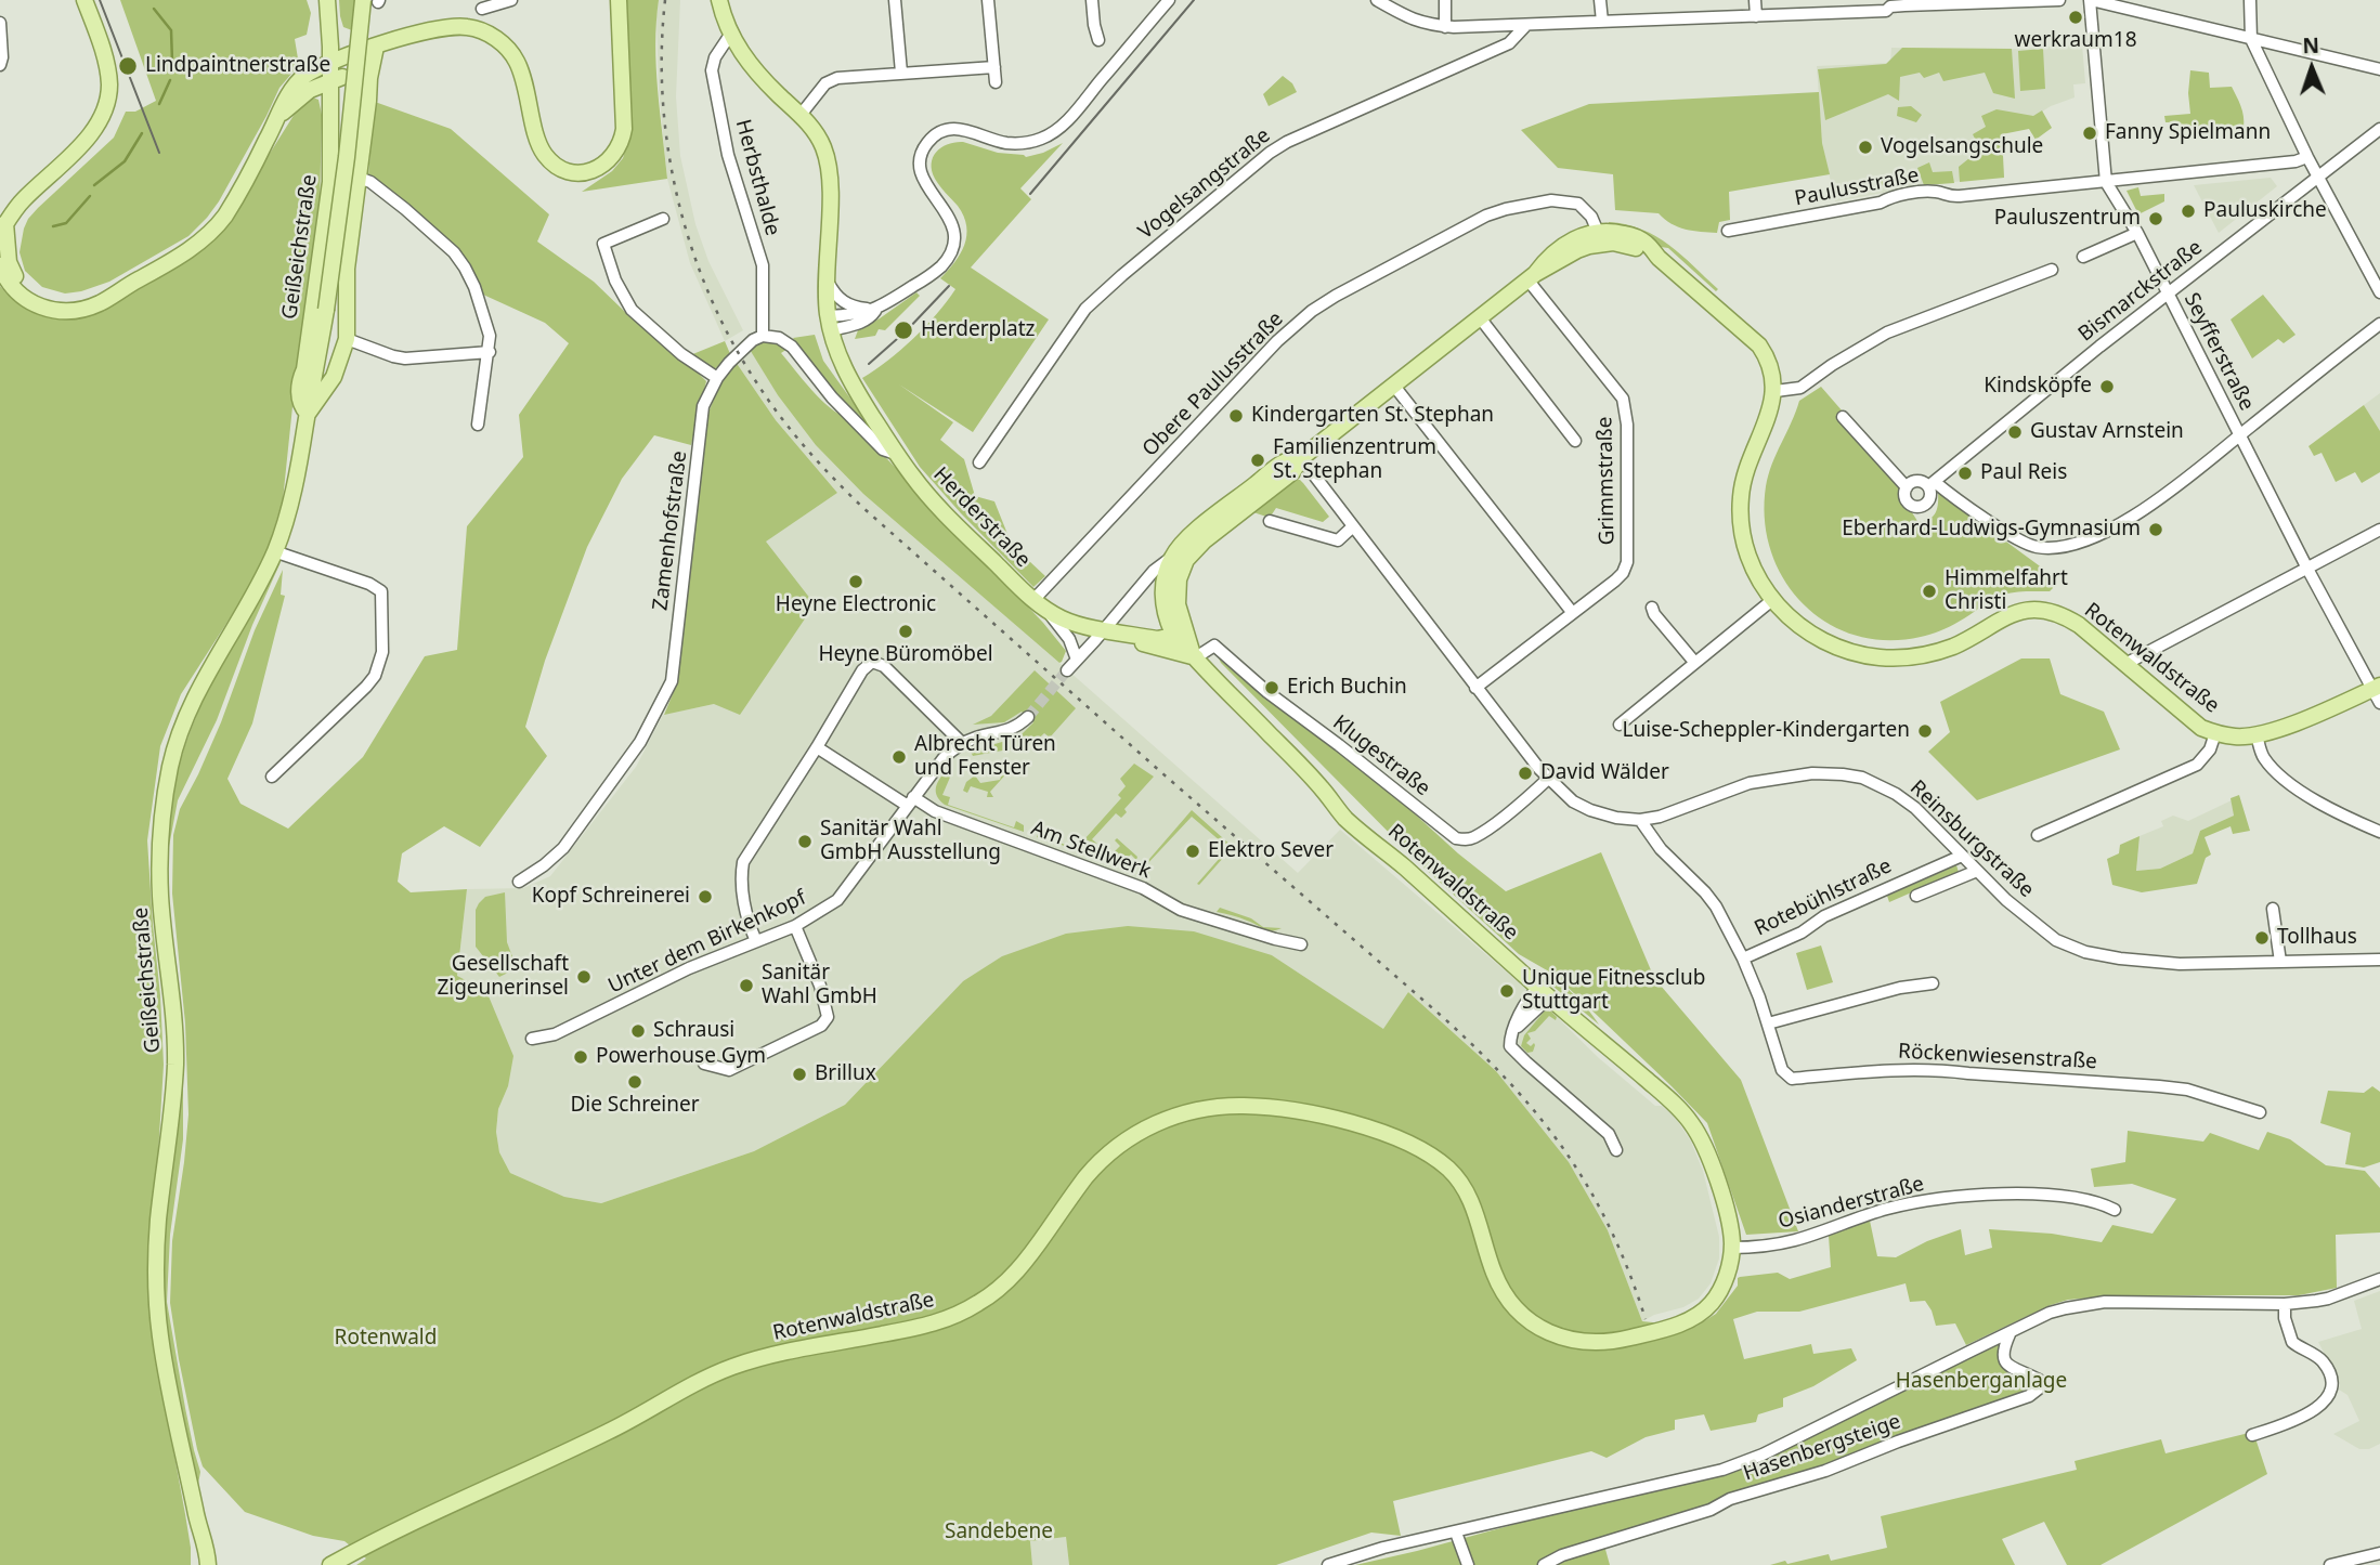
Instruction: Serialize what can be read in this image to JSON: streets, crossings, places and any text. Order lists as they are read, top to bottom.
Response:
{
  "streets": {
    "main road": ["Geißeichstraße", "Herderstraße", "Rotenwaldstraße"],
    "street": [
      "Herbsthalde",
      "Vogelsangstraße",
      "Paulusstraße",
      "Bismarckstraße",
      "Seyfferstraße",
      "Obere Paulusstraße",
      "Grimmstraße",
      "Zamenhofstraße",
      "Klugestraße",
      "Reinsburgstraße",
      "Am Stellwerk",
      "Rotebühlstraße",
      "Unter dem Birkenkopf",
      "Röckenwiesenstraße",
      "Osianderstraße",
      "Hasenbergsteige"
    ]
  },
  "crossings": [
    ["Herbsthalde", "Herderstraße"],
    ["Herbsthalde", "Zamenhofstraße"],
    ["Paulusstraße", "Seyfferstraße"],
    ["Bismarckstraße", "Seyfferstraße"],
    ["Obere Paulusstraße", "Herderstraße"],
    ["Obere Paulusstraße", "Rotenwaldstraße"],
    ["Grimmstraße", "Rotenwaldstraße"],
    ["Grimmstraße", "Reinsburgstraße"],
    ["Herderstraße", "Rotenwaldstraße"],
    ["Rotenwaldstraße", "Klugestraße"],
    ["Rotenwaldstraße", "Reinsburgstraße"],
    ["Rotenwaldstraße", "Osianderstraße"],
    ["Klugestraße", "Reinsburgstraße"],
    ["Reinsburgstraße", "Rotebühlstraße"],
    ["Reinsburgstraße", "Röckenwiesenstraße"],
    ["Am Stellwerk", "Unter dem Birkenkopf"],
    ["Rotebühlstraße", "Röckenwiesenstraße"]
  ],
  "parks": ["Rotenwald", "Hasenberganlage", "Sandebene"],
  "places": [
    "werkraum18",
    "Lindpaintnerstraße",
    "Fanny Spielmann",
    "Vogelsangschule",
    "Pauluskirche",
    "Pauluszentrum",
    "Herderplatz",
    "Kindsköpfe",
    "Kindergarten St. Stephan",
    "Gustav Arnstein",
    "Familienzentrum St. Stephan",
    "Paul Reis",
    "Eberhard-Ludwigs-Gymnasium",
    "Heyne Electronic",
    "Himmelfahrt Christi",
    "Heyne Büromöbel",
    "Erich Buchin",
    "Luise-Scheppler-Kindergarten",
    "Albrecht Türen und Fenster",
    "David Wälder",
    "Sanitär Wahl GmbH Ausstellung",
    "Elektro Sever",
    "Kopf Schreinerei",
    "Tollhaus",
    "Gesellschaft Zigeunerinsel",
    "Sanitär Wahl GmbH",
    "Unique Fitnessclub Stuttgart",
    "Schrausi",
    "Powerhouse Gym",
    "Brillux",
    "Die Schreiner"
  ],
  "north": "top"
}
